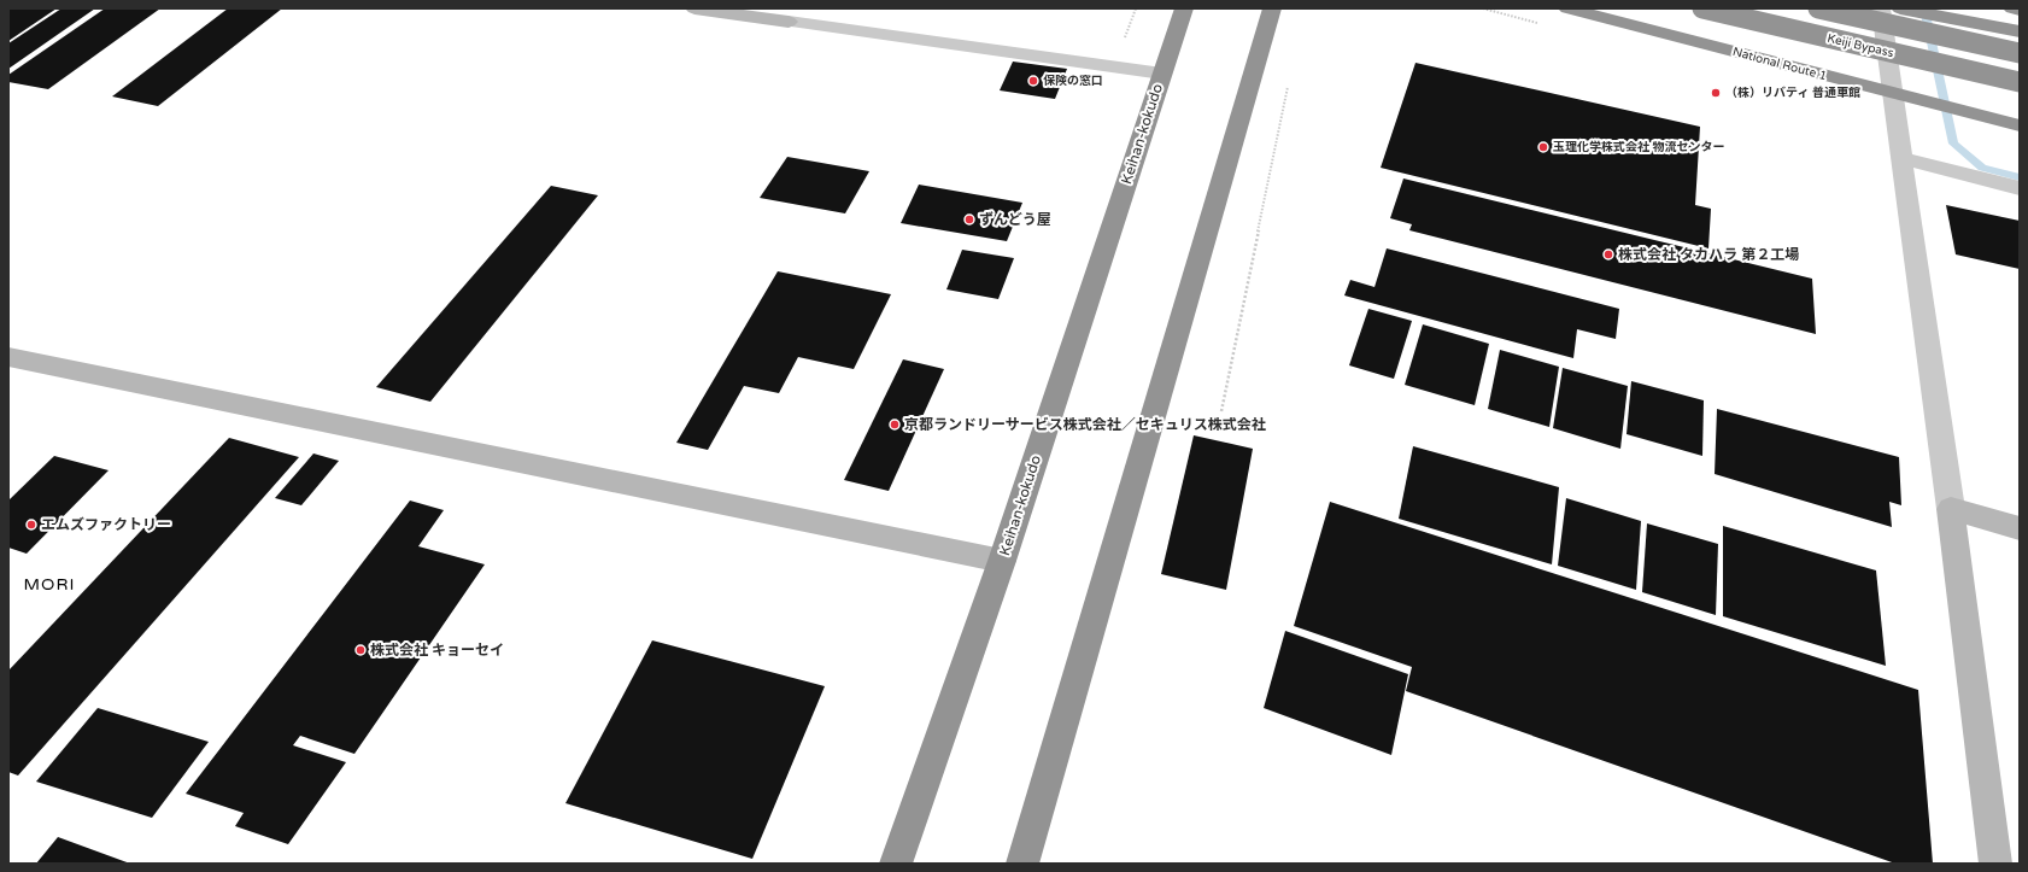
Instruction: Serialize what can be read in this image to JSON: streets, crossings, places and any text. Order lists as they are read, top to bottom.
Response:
{
  "streets": {
    "highway": ["Keiji Bypass", "National Route 1", "Keihan-kokudo"]
  },
  "districts": ["MORI"],
  "places": [
    "保険の窓口",
    "（株）リバティ 普通車館",
    "玉理化学株式会社 物流センター",
    "ずんどう屋",
    "株式会社 タカハラ 第２工場",
    "京都ランドリーサービス株式会社／セキュリス株式会社",
    "エムズファクトリー",
    "株式会社 キョーセイ"
  ]
}
